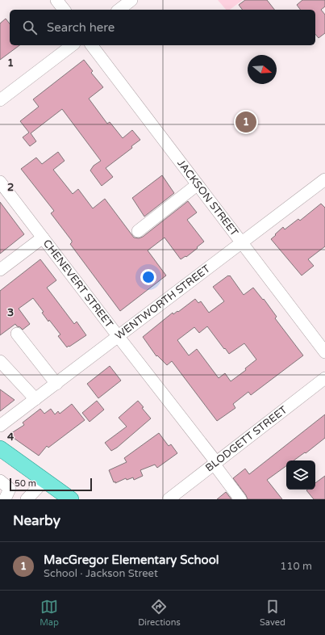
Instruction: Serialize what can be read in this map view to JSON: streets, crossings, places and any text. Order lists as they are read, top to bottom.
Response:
{
  "streets": {
    "street": [
      "JACKSON STREET",
      "CHENEVERT STREET",
      "WENTWORTH STREET",
      "BLODGETT STREET"
    ]
  },
  "crossings": [
    ["JACKSON STREET", "WENTWORTH STREET"],
    ["CHENEVERT STREET", "WENTWORTH STREET"],
    ["CHENEVERT STREET", "BLODGETT STREET"]
  ],
  "scale_bar": "50 m",
  "north": "right",
  "page": {
    "search": "Search here",
    "pins": "1",
    "scale": "50 m",
    "heading": "Nearby",
    "list": [
      {
        "mark": "1",
        "name": "MacGregor Elementary School",
        "note": "School · Jackson Street",
        "value": "110 m"
      }
    ],
    "nav": ["Map", "Directions", "Saved"]
  },
  "grid": {
    "rows": [
      "1",
      "2",
      "3",
      "4"
    ]
  }
}
